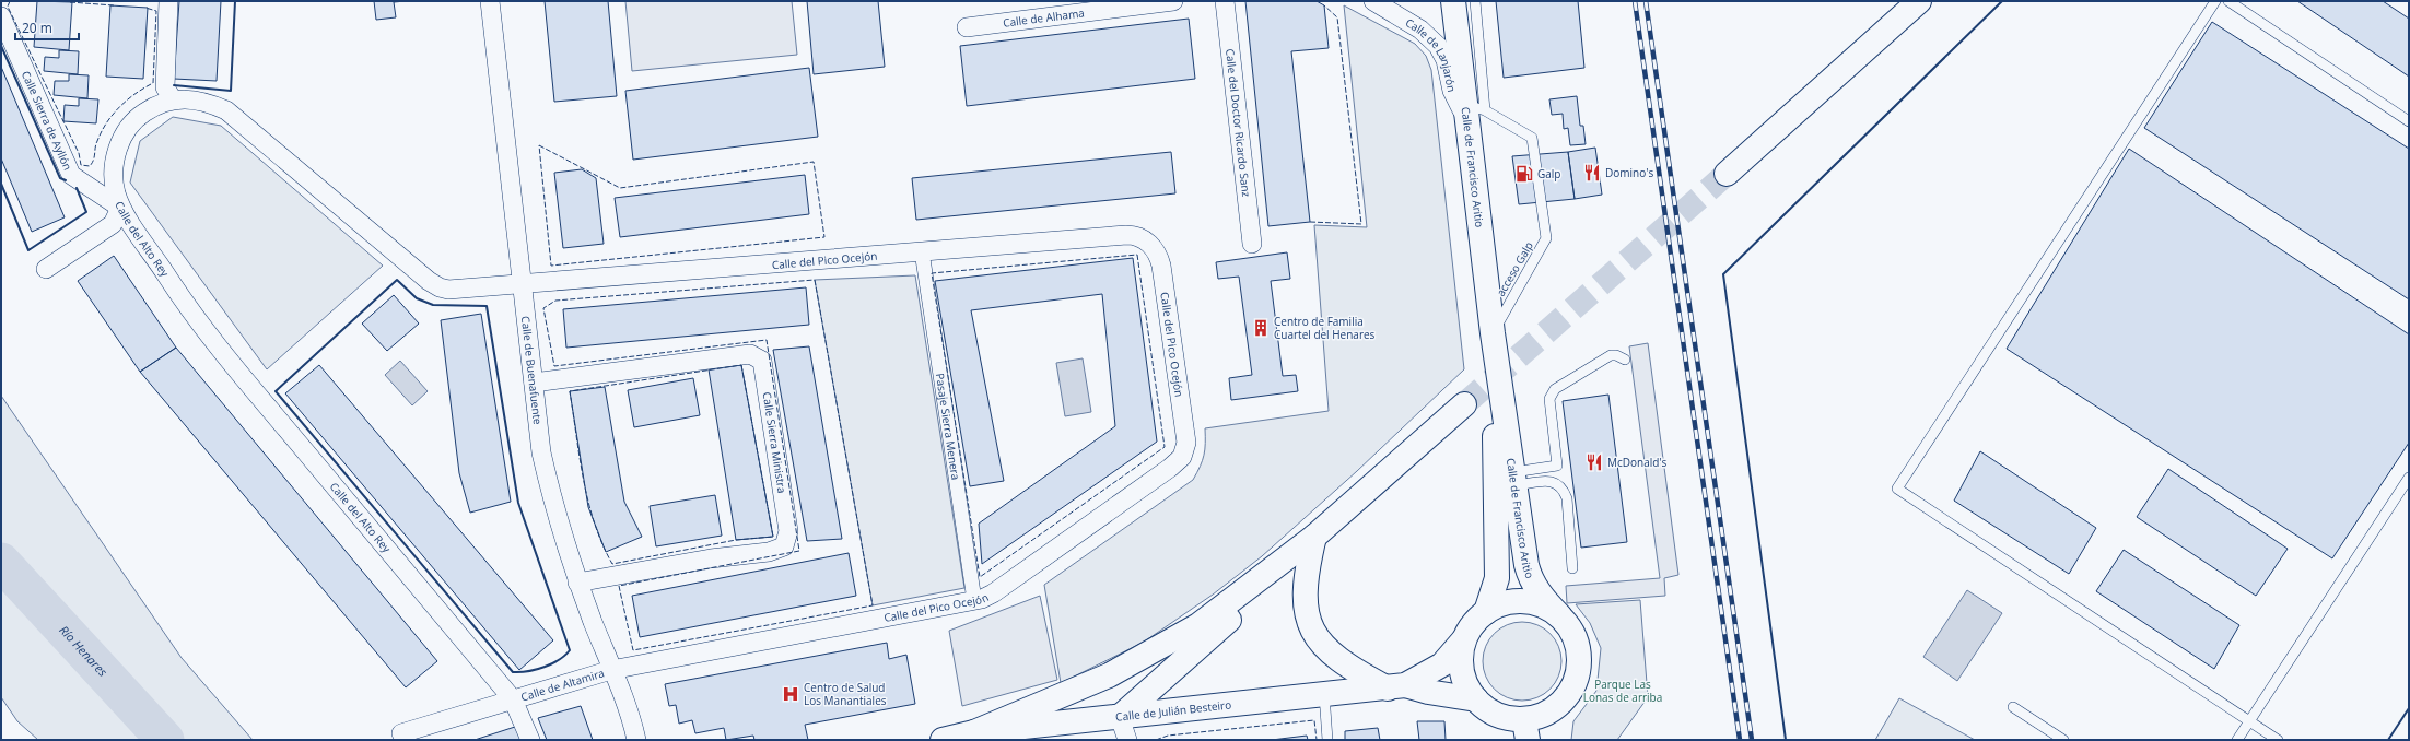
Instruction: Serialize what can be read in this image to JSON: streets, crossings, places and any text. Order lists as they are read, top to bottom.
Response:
{
  "streets": {
    "main road": ["Calle de Francisco Aritio", "Calle de Julián Besteiro"],
    "street": [
      "Calle de Alhama",
      "Calle de Lanjarón",
      "Calle Sierra de Ayllón",
      "Calle del Doctor Ricardo Sanz",
      "Calle del Alto Rey",
      "Calle del Pico Ocejón",
      "Calle de Buenafuente",
      "Pasaje Sierra Menera",
      "Calle Sierra Ministra",
      "Calle de Altamira"
    ],
    "lane": ["acceso Galp"]
  },
  "crossings": [
    ["Calle de Lanjarón", "Calle de Francisco Aritio"],
    ["Calle de Lanjarón", "acceso Galp"],
    ["Calle Sierra de Ayllón", "Calle del Alto Rey"],
    ["Calle de Francisco Aritio", "acceso Galp"],
    ["Calle de Francisco Aritio", "Calle de Julián Besteiro"],
    ["Calle del Alto Rey", "Calle del Pico Ocejón"],
    ["Calle del Alto Rey", "Calle de Buenafuente"],
    ["Calle del Alto Rey", "Calle de Altamira"],
    ["Calle del Pico Ocejón", "Calle de Buenafuente"],
    ["Calle del Pico Ocejón", "Pasaje Sierra Menera"],
    ["Calle del Pico Ocejón", "Calle de Altamira"],
    ["Calle de Buenafuente", "Calle Sierra Ministra"],
    ["Calle de Buenafuente", "Calle de Altamira"]
  ],
  "water": ["Río Henares"],
  "parks": ["Parque Las Lonas de arriba"],
  "places": {
    "restaurant": ["Domino's", "McDonald's"],
    "fuel station": ["Galp"],
    "building": ["Centro de Familia Cuartel del Henares"],
    "hospital": ["Centro de Salud Los Manantiales"]
  },
  "scale_bar": "20 m"
}
